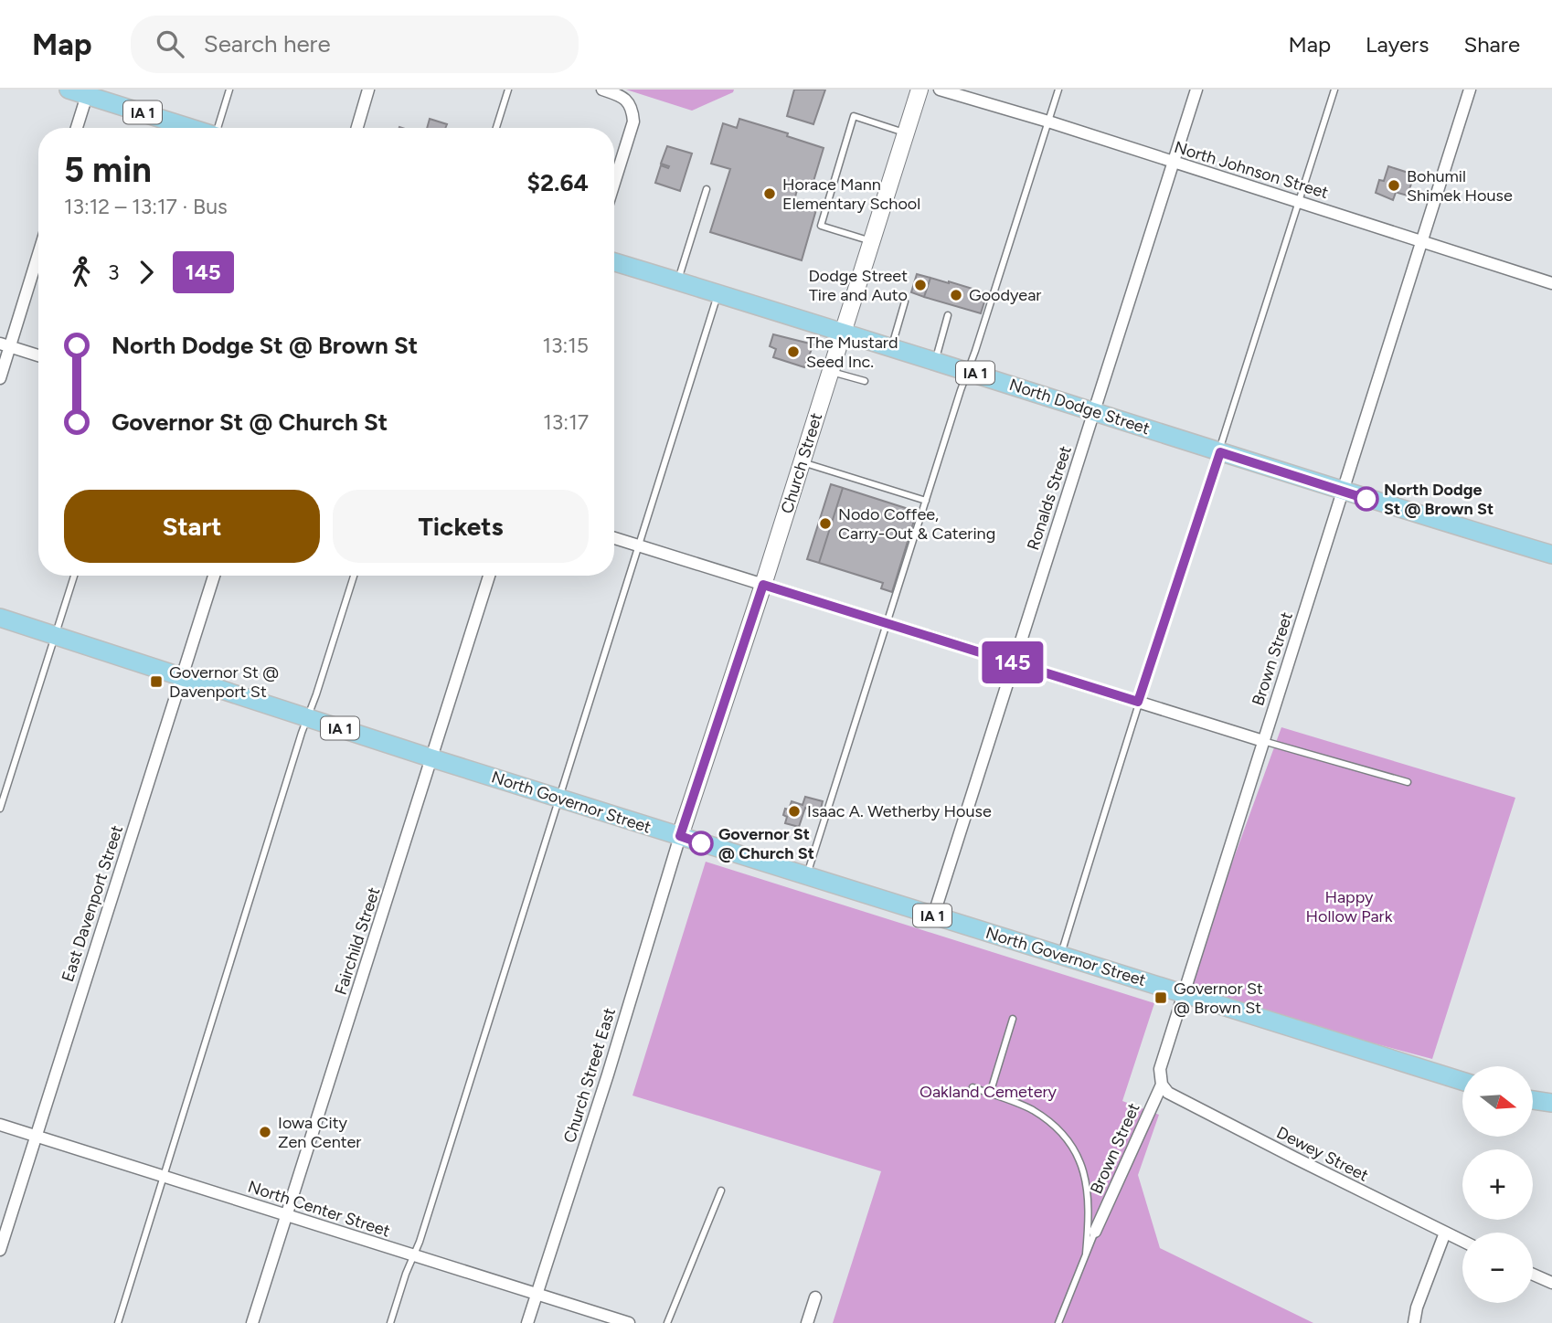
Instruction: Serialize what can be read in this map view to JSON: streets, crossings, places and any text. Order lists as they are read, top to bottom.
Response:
{
  "streets": {
    "main road": ["IA 1", "North Dodge Street", "North Governor Street"],
    "street": [
      "North Johnson Street",
      "Church Street",
      "Ronalds Street",
      "Brown Street",
      "East Davenport Street",
      "Fairchild Street",
      "Church Street East",
      "Dewey Street",
      "North Center Street"
    ]
  },
  "crossings": [
    ["North Johnson Street", "Ronalds Street"],
    ["North Johnson Street", "Brown Street"],
    ["North Dodge Street", "Church Street"],
    ["North Dodge Street", "Ronalds Street"],
    ["North Dodge Street", "Brown Street"],
    ["Church Street", "North Governor Street"],
    ["Church Street", "Church Street East"],
    ["Ronalds Street", "North Governor Street"],
    ["Brown Street", "North Governor Street"],
    ["Brown Street", "Dewey Street"],
    ["North Governor Street", "East Davenport Street"],
    ["North Governor Street", "Fairchild Street"],
    ["North Governor Street", "Church Street East"],
    ["East Davenport Street", "North Center Street"],
    ["Fairchild Street", "North Center Street"],
    ["Church Street East", "North Center Street"]
  ],
  "parks": ["Happy Hollow Park", "Oakland Cemetery"],
  "places": {
    "other": [
      "Bohumil Shimek House",
      "Horace Mann Elementary School",
      "Dodge Street Tire and Auto",
      "Goodyear",
      "The Mustard Seed Inc.",
      "North Dodge St @ Brown St",
      "Nodo Coffee, Carry-Out & Catering",
      "Isaac A. Wetherby House",
      "Governor St @ Church St",
      "Iowa City Zen Center"
    ],
    "transit": ["Governor St @ Davenport St", "Governor St @ Brown St"]
  },
  "lines": ["bus line 145"],
  "north": "right",
  "page": {
    "header": "Map",
    "search": "Search here",
    "nav": ["Map", "Layers", "Share"],
    "on_map": "145",
    "heading": ["5 min", "13:12 – 13:17 · Bus", "$2.64"],
    "legs": ["3", "145"],
    "list": [
      {
        "name": "North Dodge St @ Brown St",
        "value": "13:15"
      },
      {
        "name": "Governor St @ Church St",
        "value": "13:17"
      }
    ],
    "buttons": ["Start", "Tickets"],
    "map_buttons": ["+", "−"]
  }
}
